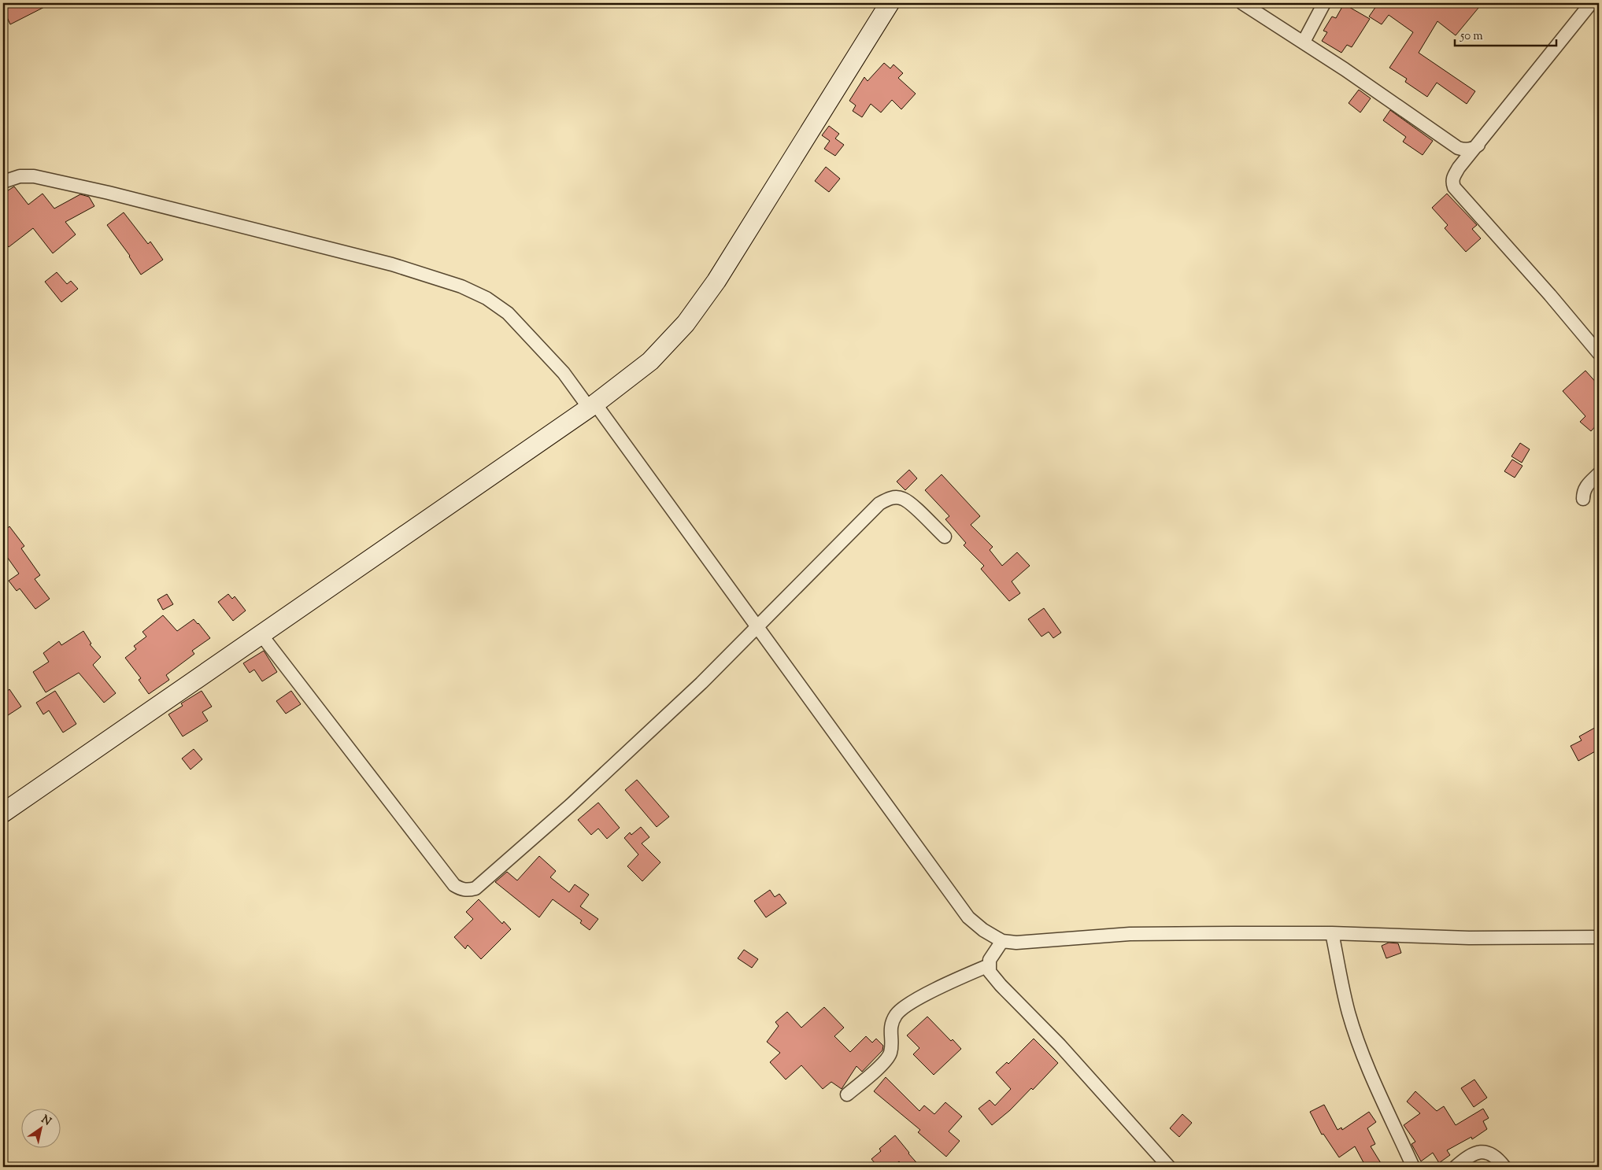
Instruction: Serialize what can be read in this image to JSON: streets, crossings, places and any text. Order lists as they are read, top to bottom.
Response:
{
  "scale_bar": "50 m",
  "north": "top right"
}
